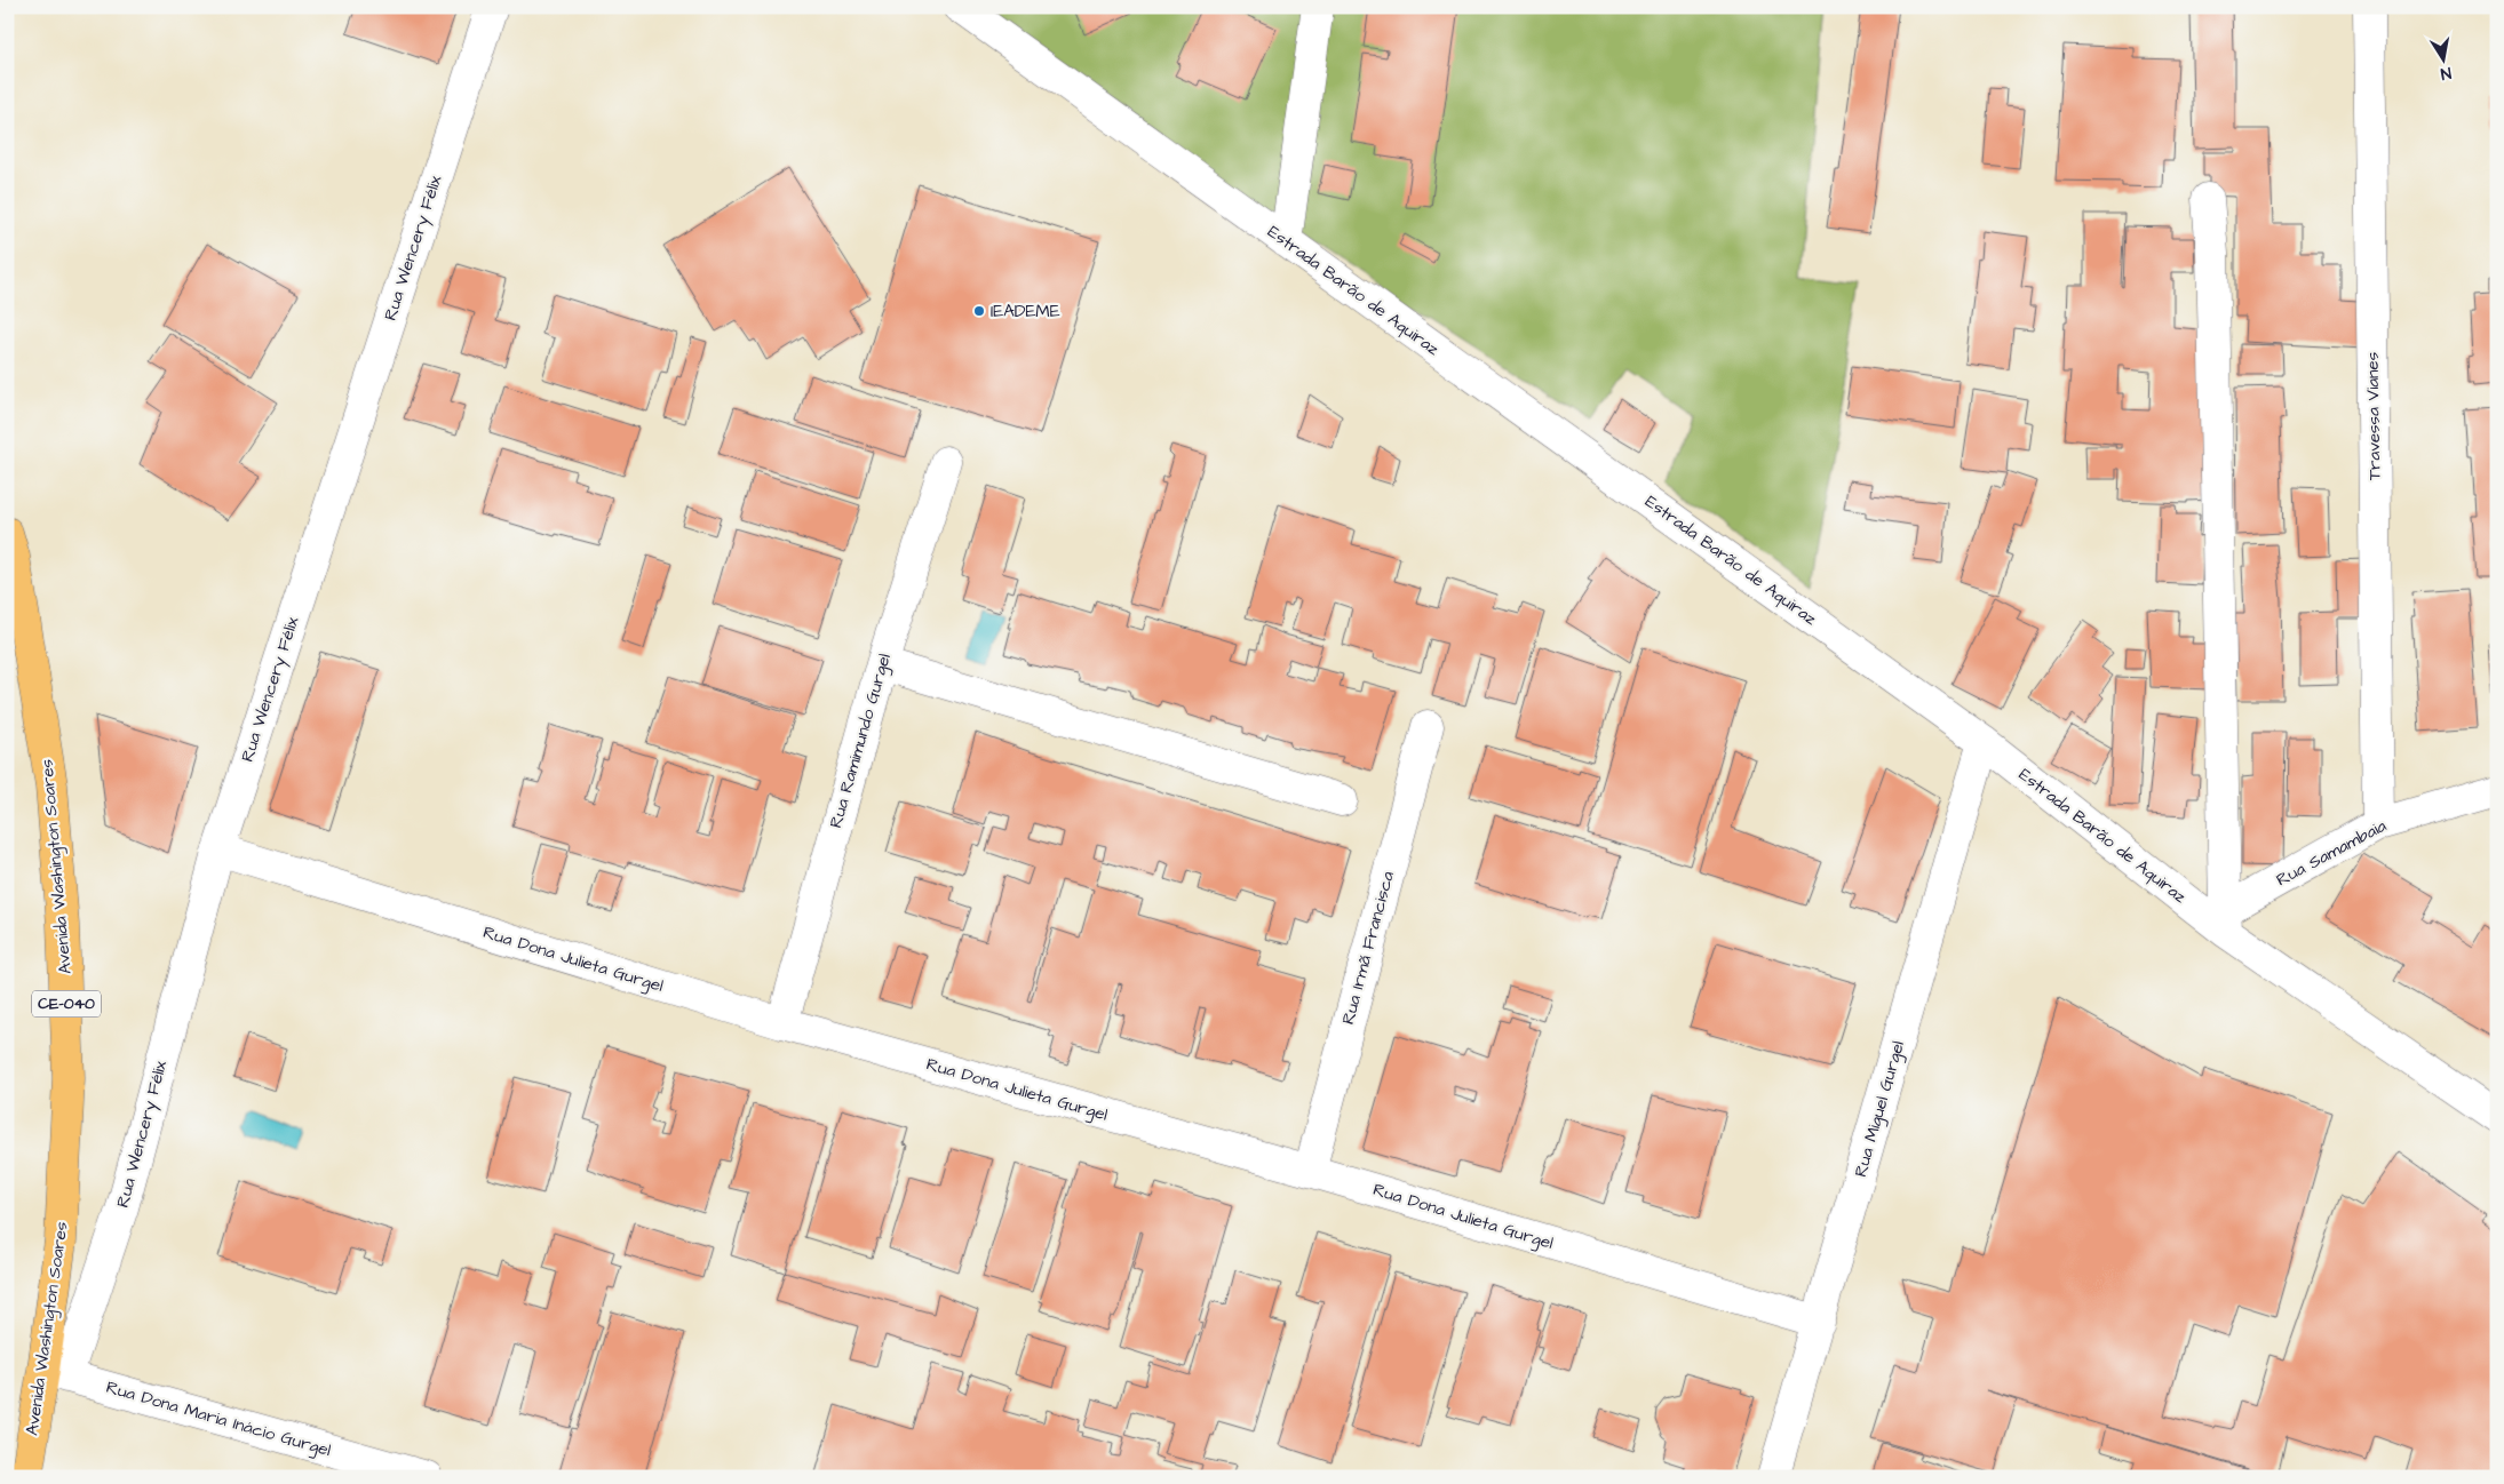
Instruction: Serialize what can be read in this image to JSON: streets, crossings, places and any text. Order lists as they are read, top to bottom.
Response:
{
  "streets": {
    "highway": ["Avenida Washington Soares", "CE-040"],
    "street": [
      "Rua Wencery Félix",
      "Estrada Barão de Aquiraz",
      "Travessa Vianes",
      "Rua Ramimundo Gurgel",
      "Rua Samambaia",
      "Rua Irmã Francisca",
      "Rua Dona Julieta Gurgel",
      "Rua Miguel Gurgel",
      "Rua Dona Maria Inácio Gurgel"
    ]
  },
  "crossings": [
    ["Rua Wencery Félix", "Avenida Washington Soares"],
    ["Rua Wencery Félix", "Rua Dona Julieta Gurgel"],
    ["Rua Wencery Félix", "Rua Dona Maria Inácio Gurgel"],
    ["Estrada Barão de Aquiraz", "Rua Samambaia"],
    ["Estrada Barão de Aquiraz", "Rua Miguel Gurgel"],
    ["Travessa Vianes", "Rua Samambaia"],
    ["Rua Ramimundo Gurgel", "Rua Dona Julieta Gurgel"],
    ["Avenida Washington Soares", "Rua Dona Maria Inácio Gurgel"],
    ["Rua Irmã Francisca", "Rua Dona Julieta Gurgel"],
    ["Rua Dona Julieta Gurgel", "Rua Miguel Gurgel"]
  ],
  "places": ["IEADEME"],
  "north": "bottom"
}
